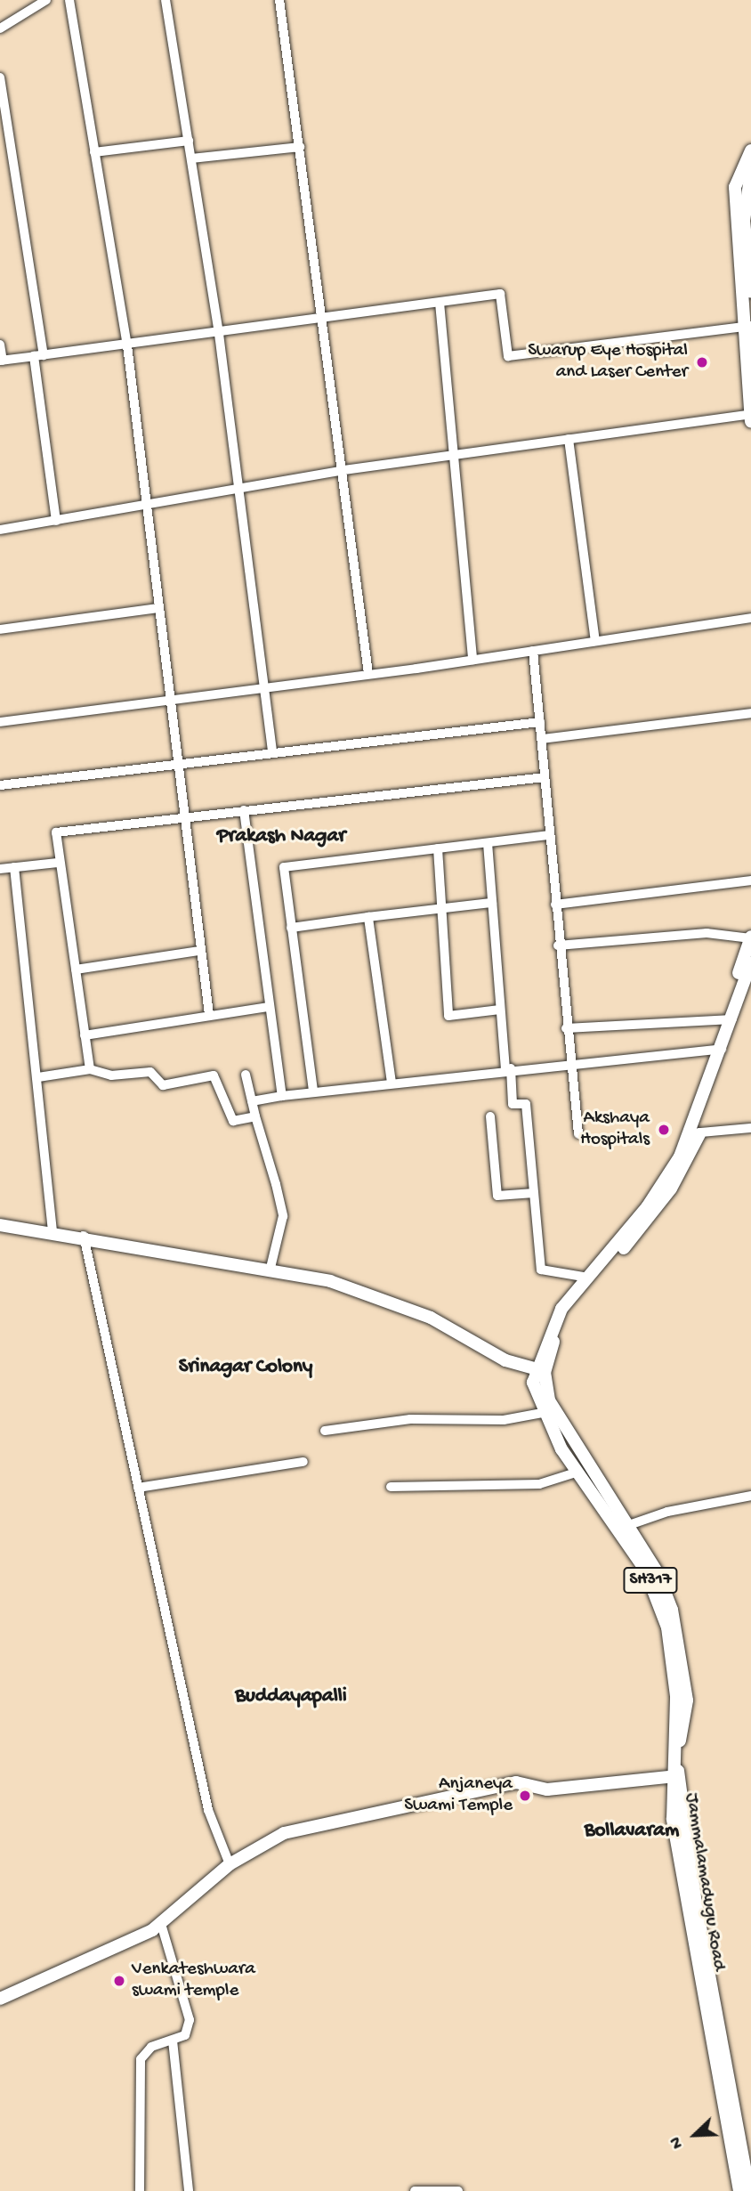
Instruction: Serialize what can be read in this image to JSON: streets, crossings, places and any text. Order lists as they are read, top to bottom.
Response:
{
  "districts": [
    "Prakash Nagar",
    "Srinagar Colony",
    "Buddayapalli",
    "Bollavaram"
  ],
  "places": [
    "Swarup Eye Hospital and Laser Center",
    "Akshaya Hospitals",
    "Anjaneya Swami Temple",
    "Venkateshwara swami temple"
  ],
  "north": "bottom left"
}
